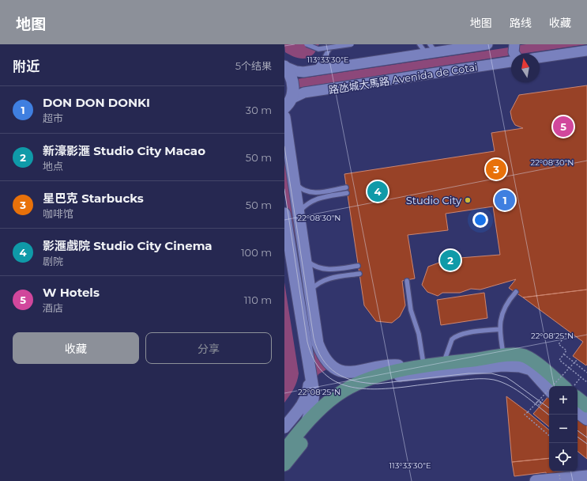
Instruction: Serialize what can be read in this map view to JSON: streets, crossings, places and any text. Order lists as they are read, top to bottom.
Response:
{
  "streets": {
    "street": ["路氹城大馬路 Avenida de Cotai"]
  },
  "places": ["Studio City"],
  "north": "top",
  "page": {
    "header": "地图",
    "nav": ["地图", "路线", "收藏"],
    "heading": ["附近", "5个结果"],
    "list": [
      {
        "mark": "1",
        "name": "DON DON DONKI",
        "note": "超市",
        "value": "30 m"
      },
      {
        "mark": "2",
        "name": "新濠影滙 Studio City Macao",
        "note": "地点",
        "value": "50 m"
      },
      {
        "mark": "3",
        "name": "星巴克 Starbucks",
        "note": "咖啡馆",
        "value": "50 m"
      },
      {
        "mark": "4",
        "name": "影滙戲院 Studio City Cinema",
        "note": "剧院",
        "value": "100 m"
      },
      {
        "mark": "5",
        "name": "W Hotels",
        "note": "酒店",
        "value": "110 m"
      }
    ],
    "pins": [
      "5",
      "3",
      "4",
      "1",
      "2"
    ],
    "buttons": ["收藏", "分享"],
    "map_buttons": ["+", "−"]
  },
  "coordinates": ["113°33'30\"E", "22°08'30\"N", "22°08'25\"N"]
}
